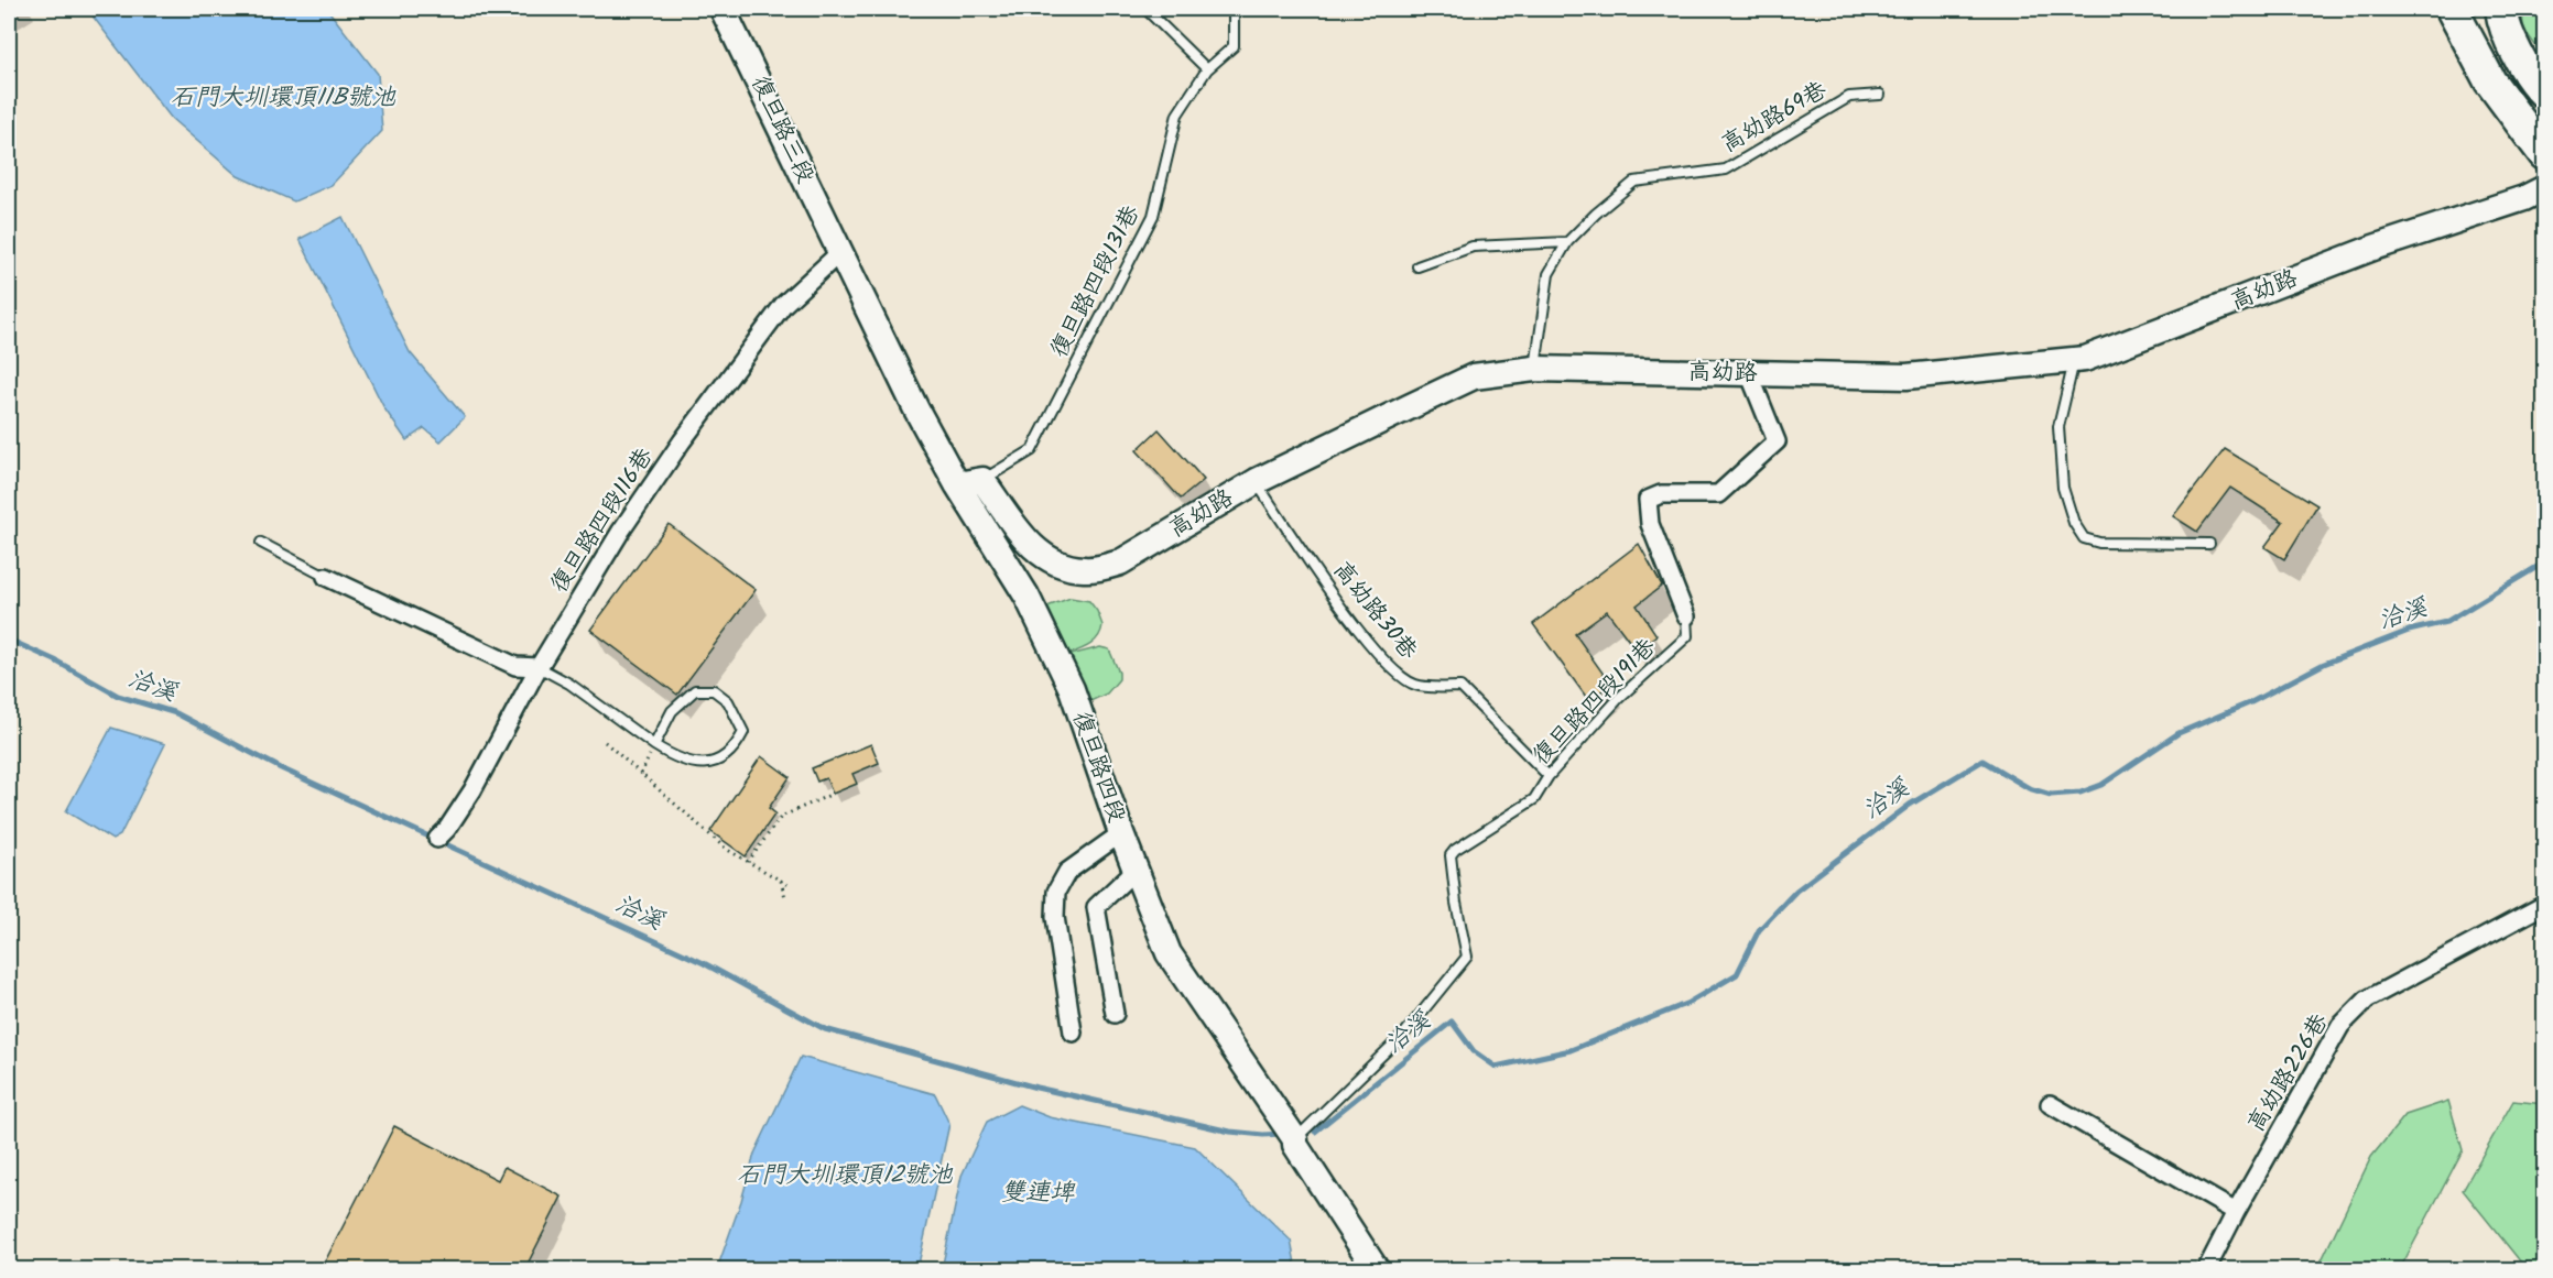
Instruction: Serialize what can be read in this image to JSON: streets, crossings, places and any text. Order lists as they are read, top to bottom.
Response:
{
  "streets": {
    "street": [
      "復旦路三段",
      "高幼路",
      "復旦路四段116巷",
      "復旦路四段",
      "高幼路226巷"
    ],
    "lane": [
      "高幼路69巷",
      "復旦路四段131巷",
      "高幼路30巷",
      "復旦路四段191巷"
    ]
  },
  "crossings": [
    ["高幼路69巷", "高幼路"],
    ["復旦路三段", "復旦路四段116巷"],
    ["復旦路三段", "復旦路四段"],
    ["復旦路四段131巷", "高幼路"],
    ["高幼路", "高幼路30巷"],
    ["復旦路四段116巷", "復旦路四段"],
    ["高幼路30巷", "復旦路四段191巷"],
    ["復旦路四段191巷", "復旦路四段"]
  ],
  "water": [
    "石門大圳環頂11B號池",
    "洽溪",
    "石門大圳環頂12號池",
    "雙連埤"
  ]
}
